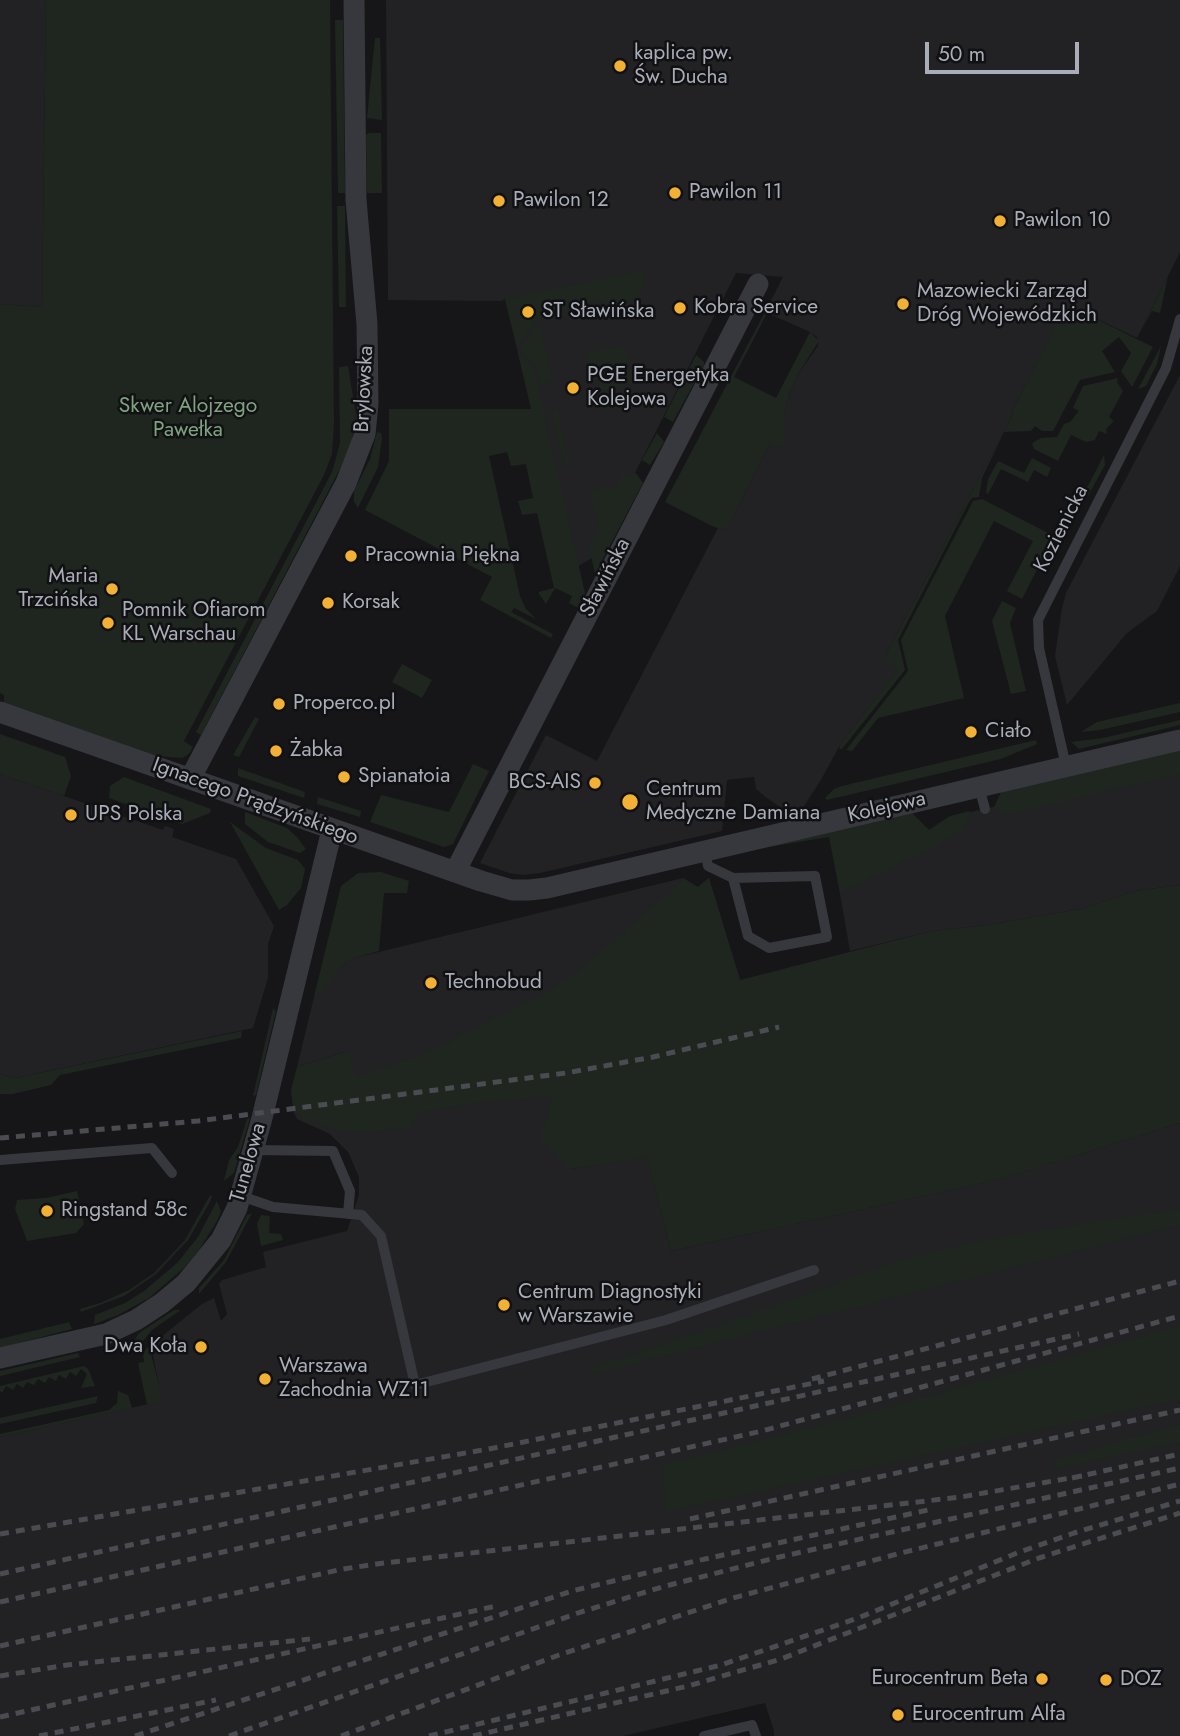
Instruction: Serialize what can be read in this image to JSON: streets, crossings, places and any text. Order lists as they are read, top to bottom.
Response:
{
  "streets": {
    "street": [
      "Brylowska",
      "Sławińska",
      "Ignacego Prądzyńskiego",
      "Kolejowa",
      "Tunelowa"
    ],
    "lane": ["Kozienicka"]
  },
  "crossings": [
    ["Brylowska", "Ignacego Prądzyńskiego"],
    ["Kozienicka", "Kolejowa"],
    ["Sławińska", "Ignacego Prądzyńskiego"],
    ["Ignacego Prądzyńskiego", "Kolejowa"],
    ["Ignacego Prądzyńskiego", "Tunelowa"]
  ],
  "parks": ["Skwer Alojzego Pawełka"],
  "places": [
    "kaplica pw. Św. Ducha",
    "Pawilon 11",
    "Pawilon 12",
    "Pawilon 10",
    "Mazowiecki Zarząd Dróg Wojewódzkich",
    "Kobra Service",
    "ST Sławińska",
    "PGE Energetyka Kolejowa",
    "Pracownia Piękna",
    "Maria Trzcińska",
    "Korsak",
    "Pomnik Ofiarom KL Warschau",
    "Properco.pl",
    "Ciało",
    "Żabka",
    "Spianatoia",
    "BCS-AIS",
    "Centrum Medyczne Damiana",
    "UPS Polska",
    "Technobud",
    "Ringstand 58c",
    "Centrum Diagnostyki w Warszawie",
    "Dwa Koła",
    "Warszawa Zachodnia WZ11",
    "Eurocentrum Beta",
    "DOZ",
    "Eurocentrum Alfa"
  ],
  "scale_bar": "50 m"
}
